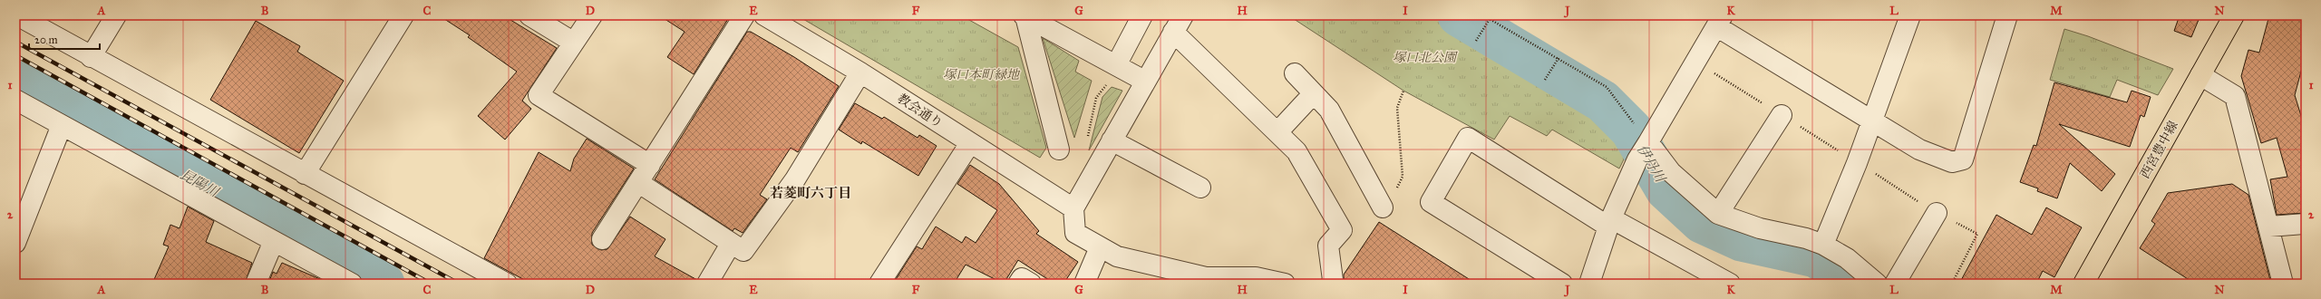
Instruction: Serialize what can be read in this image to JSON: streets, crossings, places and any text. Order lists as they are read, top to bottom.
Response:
{
  "streets": {
    "main road": ["西宮豊中線"],
    "street": ["教会通り"]
  },
  "districts": ["若菱町六丁目"],
  "water": ["伊丹川", "昆陽川"],
  "parks": ["塚口北公園", "塚口本町緑地"],
  "scale_bar": "20 m",
  "grid": {
    "columns": [
      "A",
      "B",
      "C",
      "D",
      "E",
      "F",
      "G",
      "H",
      "I",
      "J",
      "K",
      "L",
      "M",
      "N"
    ],
    "rows": ["1", "2"]
  }
}
